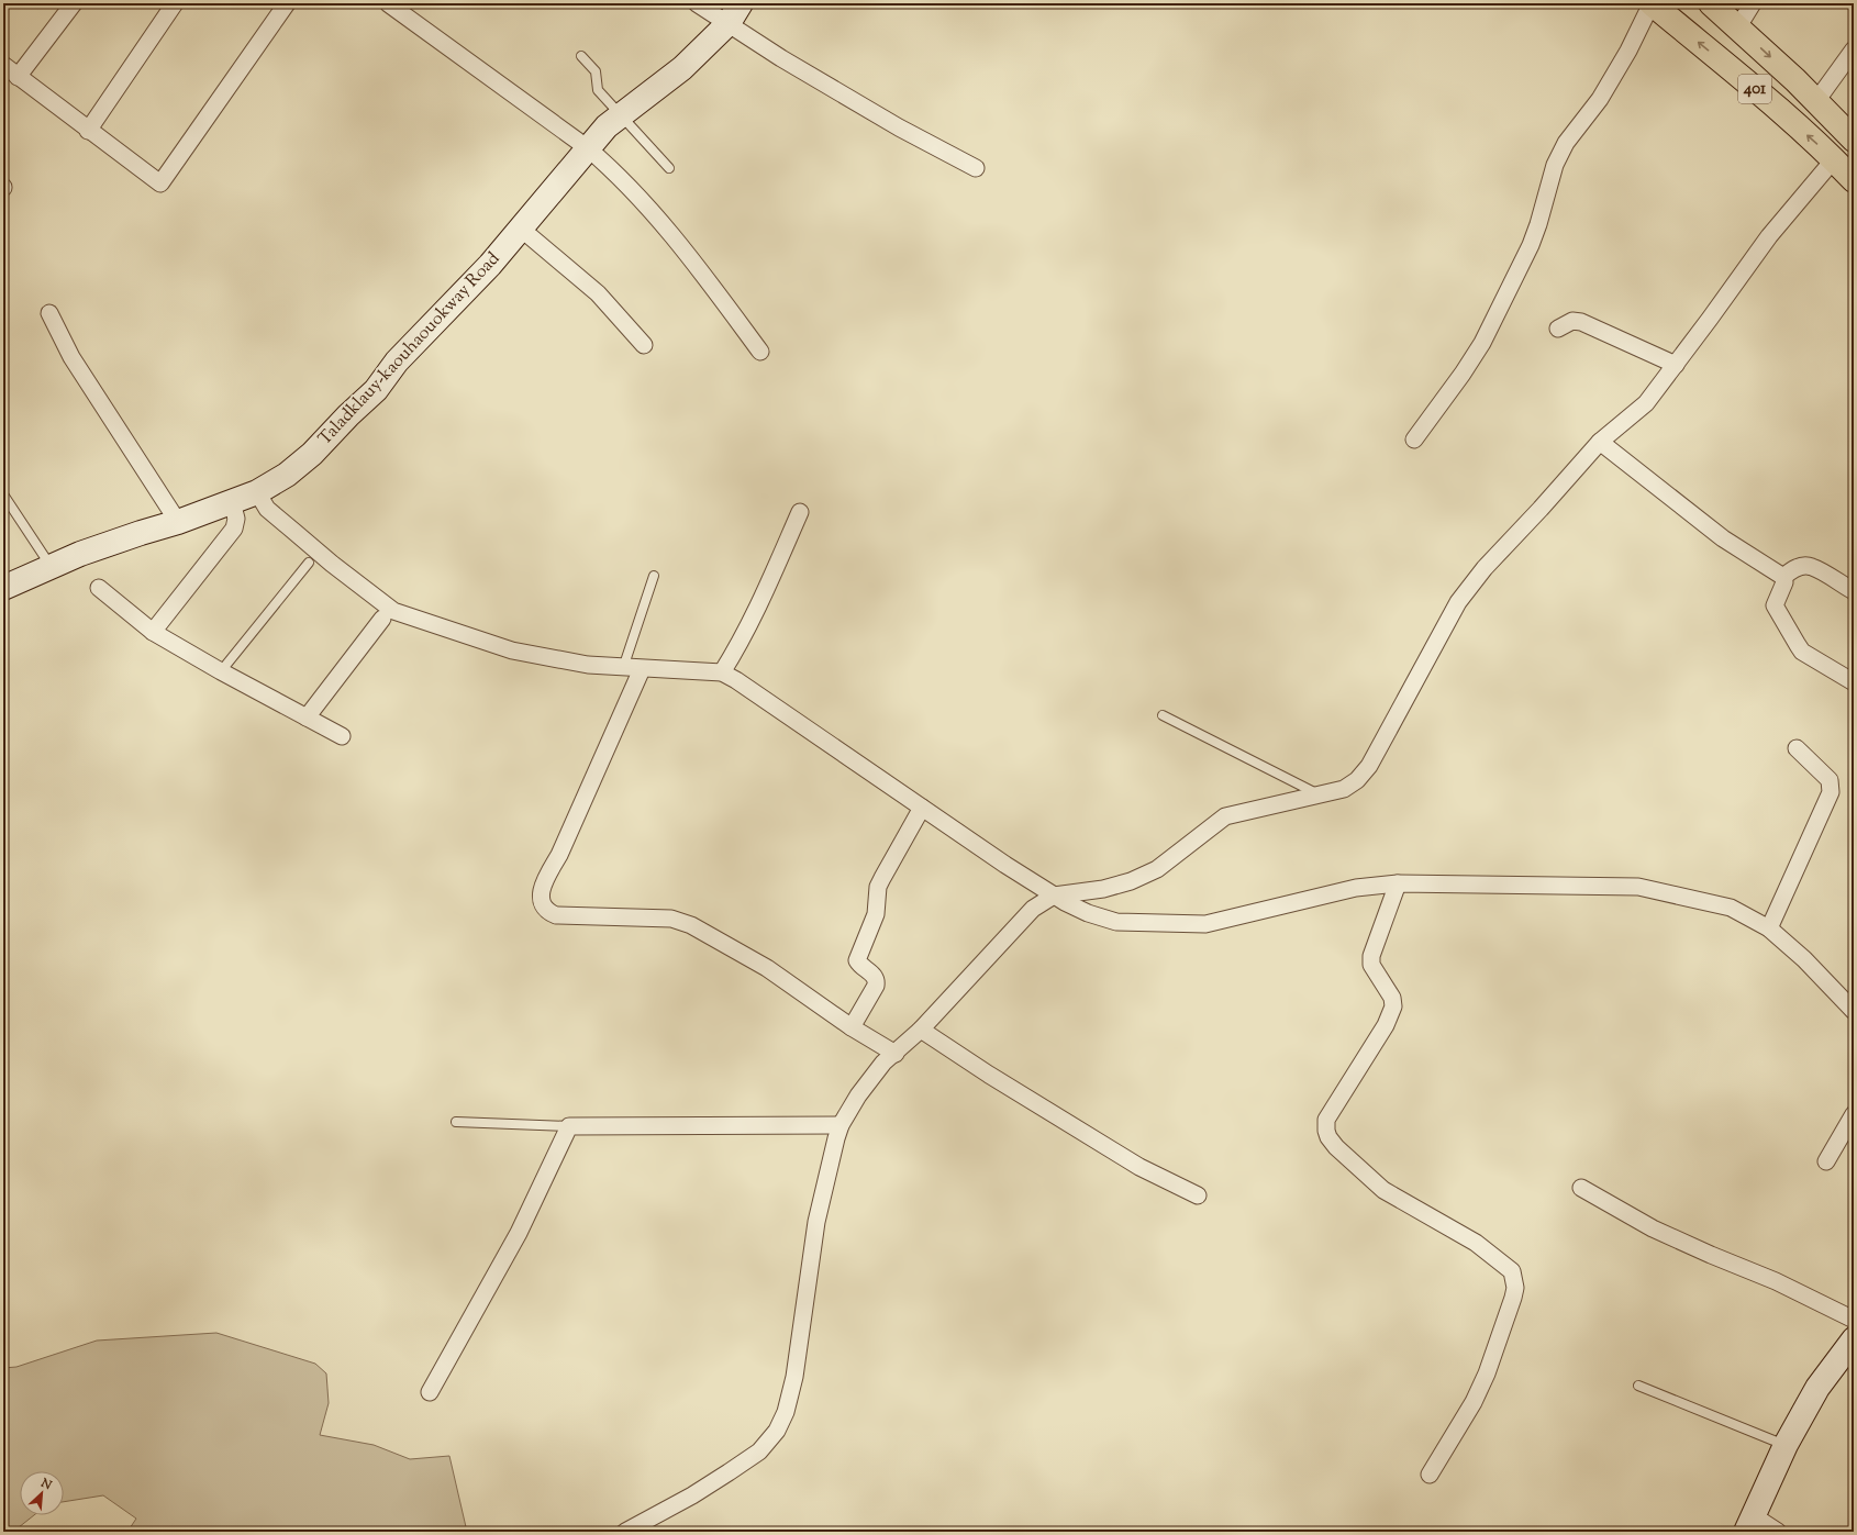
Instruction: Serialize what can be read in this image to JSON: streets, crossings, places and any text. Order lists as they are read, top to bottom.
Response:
{
  "streets": {
    "main road": ["401"],
    "street": ["Taladklauy-kaouhaouokway Road"]
  },
  "north": "top right"
}
